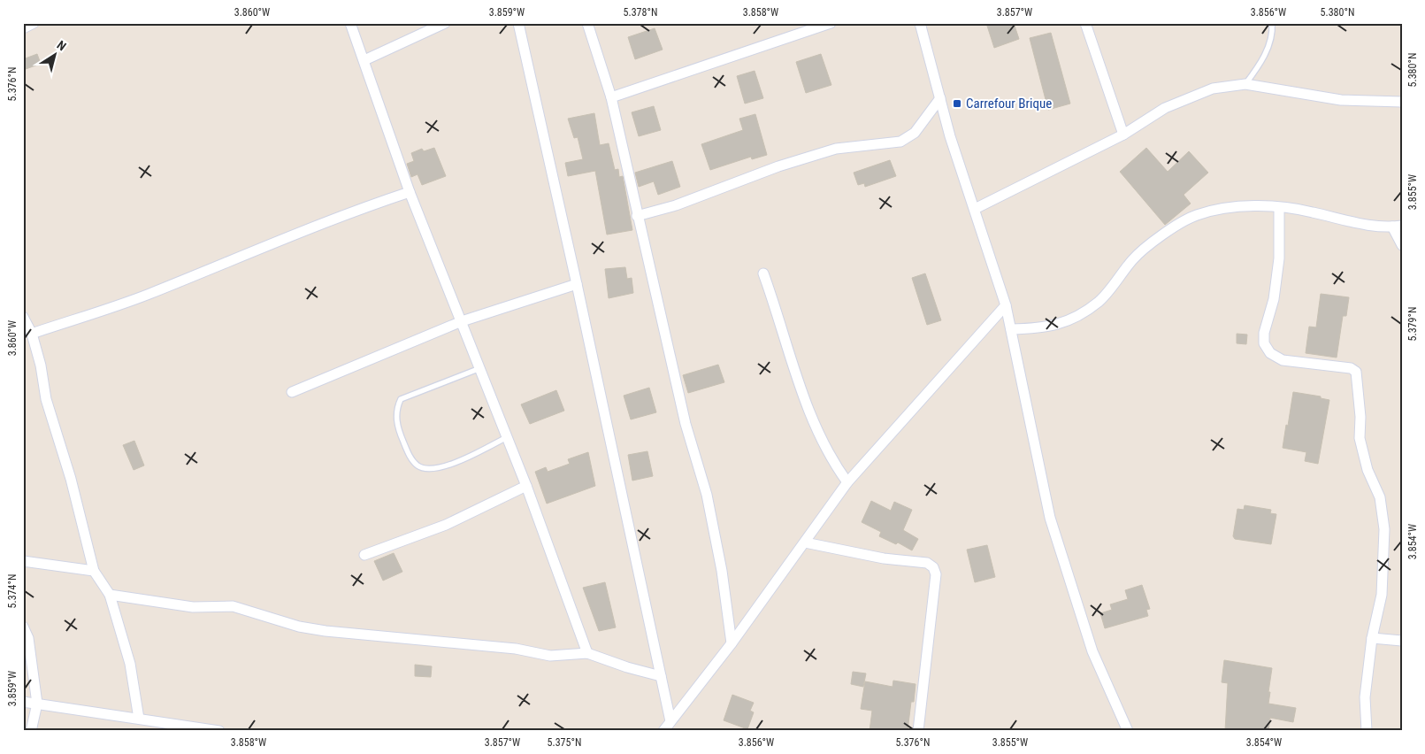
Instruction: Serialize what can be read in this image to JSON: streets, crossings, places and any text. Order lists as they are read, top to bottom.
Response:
{
  "places": {
    "transit": ["Carrefour Brique"]
  },
  "north": "top right",
  "coordinates": [
    "3.860°W",
    "3.859°W",
    "5.378°N",
    "3.858°W",
    "3.857°W",
    "3.856°W",
    "5.380°N",
    "5.376°N",
    "3.855°W",
    "5.379°N",
    "3.854°W",
    "5.374°N",
    "5.375°N"
  ]
}
